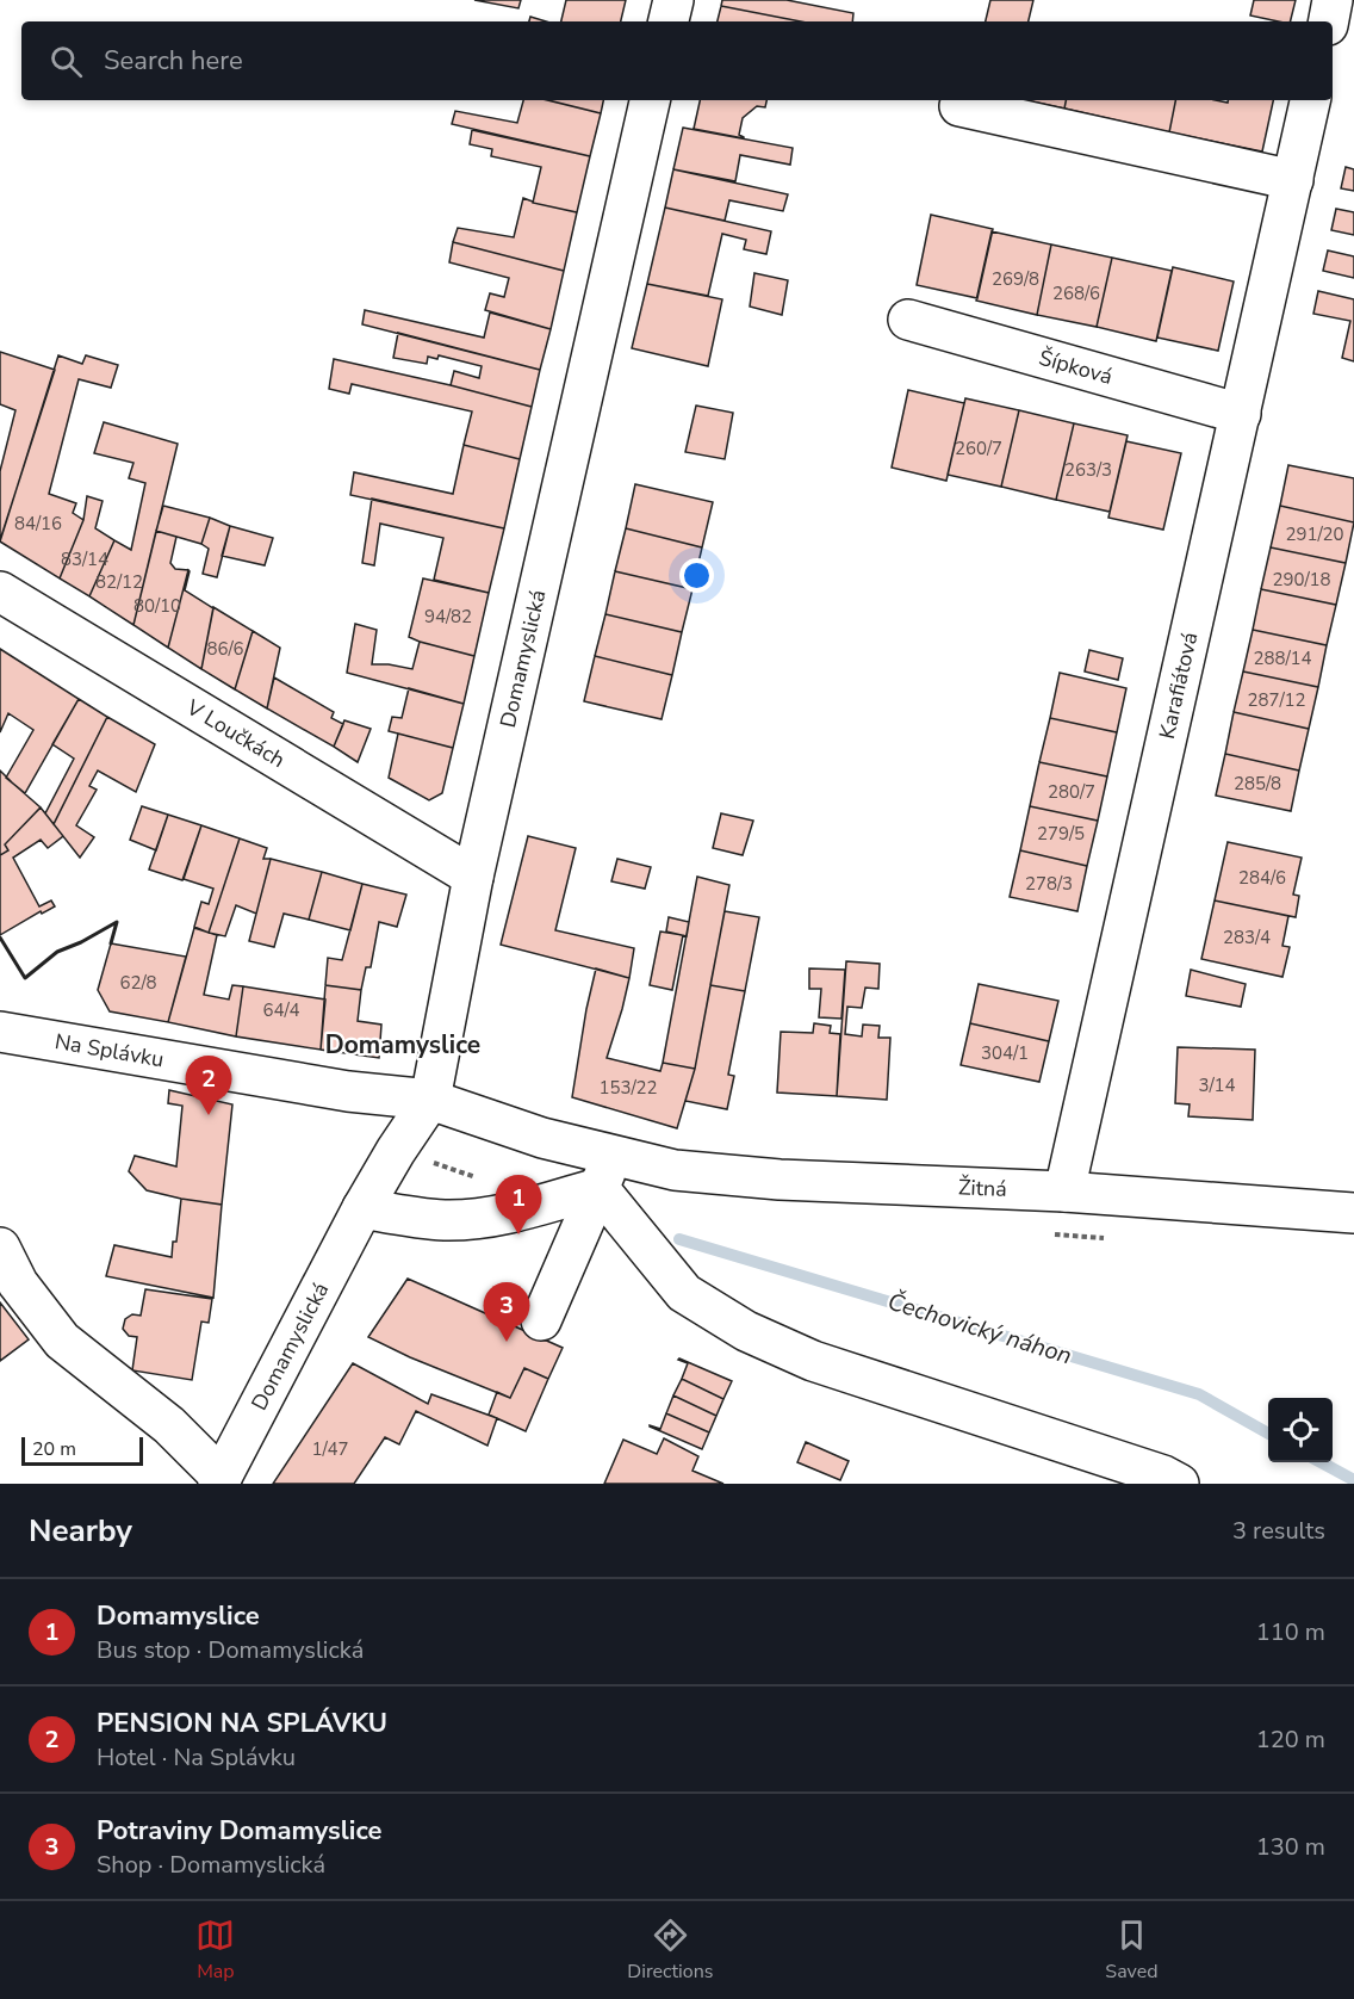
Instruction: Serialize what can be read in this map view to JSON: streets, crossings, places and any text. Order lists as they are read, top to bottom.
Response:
{
  "streets": {
    "street": [
      "Šípková",
      "Domamyslická",
      "Karafiátová",
      "V Loučkách",
      "Na Splávku",
      "Žitná"
    ]
  },
  "crossings": [
    ["Šípková", "Karafiátová"],
    ["Domamyslická", "V Loučkách"],
    ["Domamyslická", "Na Splávku"],
    ["Domamyslická", "Žitná"],
    ["Karafiátová", "Žitná"],
    ["Na Splávku", "Žitná"]
  ],
  "districts": ["Domamyslice"],
  "water": ["Čechovický náhon"],
  "house_numbers": [
    "269/8",
    "268/6",
    "260/7",
    "263/3",
    "84/16",
    "291/20",
    "83/14",
    "290/18",
    "82/12",
    "80/10",
    "94/82",
    "86/6",
    "288/14",
    "287/12",
    "285/8",
    "280/7",
    "279/5",
    "284/6",
    "278/3",
    "283/4",
    "62/8",
    "64/4",
    "304/1",
    "3/14",
    "153/22",
    "1/47"
  ],
  "scale_bar": "20 m",
  "page": {
    "search": "Search here",
    "pins": ["2", "1", "3"],
    "scale": "20 m",
    "heading": ["Nearby", "3 results"],
    "list": [
      {
        "mark": "1",
        "name": "Domamyslice",
        "note": "Bus stop · Domamyslická",
        "value": "110 m"
      },
      {
        "mark": "2",
        "name": "PENSION NA SPLÁVKU",
        "note": "Hotel · Na Splávku",
        "value": "120 m"
      },
      {
        "mark": "3",
        "name": "Potraviny Domamyslice",
        "note": "Shop · Domamyslická",
        "value": "130 m"
      }
    ],
    "nav": ["Map", "Directions", "Saved"]
  }
}
